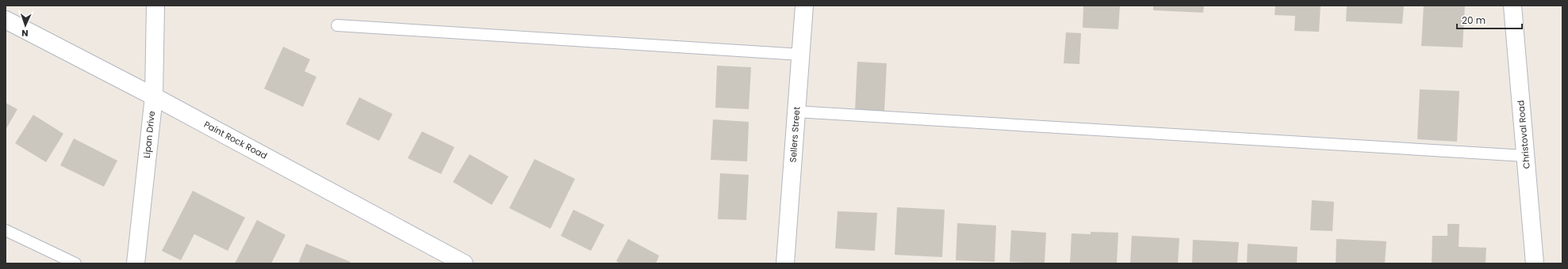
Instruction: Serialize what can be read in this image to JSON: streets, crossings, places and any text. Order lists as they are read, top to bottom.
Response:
{
  "streets": {
    "street": [
      "Lipan Drive",
      "Sellers Street",
      "Christoval Road",
      "Paint Rock Road"
    ]
  },
  "crossings": [
    ["Lipan Drive", "Paint Rock Road"]
  ],
  "scale_bar": "20 m",
  "north": "bottom"
}
